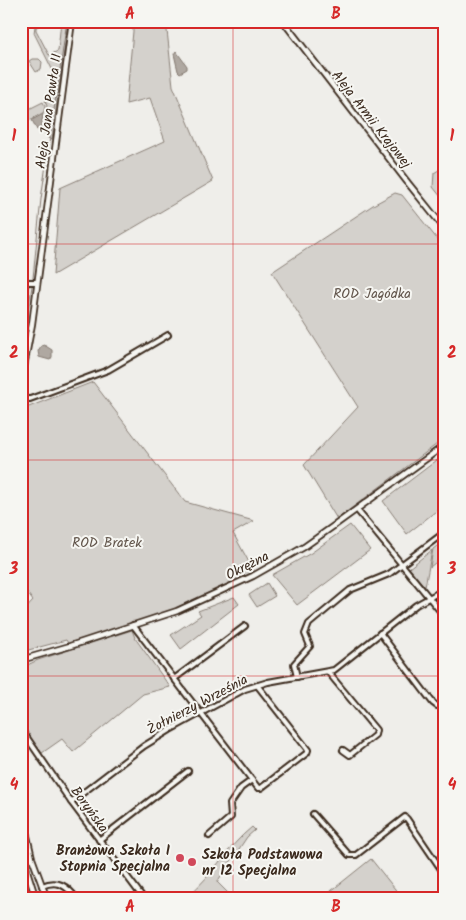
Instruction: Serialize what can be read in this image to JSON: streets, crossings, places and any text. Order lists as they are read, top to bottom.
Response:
{
  "streets": {
    "street": [
      "Aleja Jana Pawła II",
      "Aleja Armii Krajowej",
      "Okrężna",
      "Żołnierzy Września",
      "Boryńska"
    ]
  },
  "crossings": [
    ["Żołnierzy Września", "Boryńska"]
  ],
  "parks": ["ROD Jagódka", "ROD Bratek"],
  "places": ["Branżowa Szkoła I Stopnia Specjalna", "Szkoła Podstawowa nr 12 Specjalna"],
  "grid": {
    "columns": ["A", "B"],
    "rows": [
      "1",
      "2",
      "3",
      "4"
    ]
  }
}
